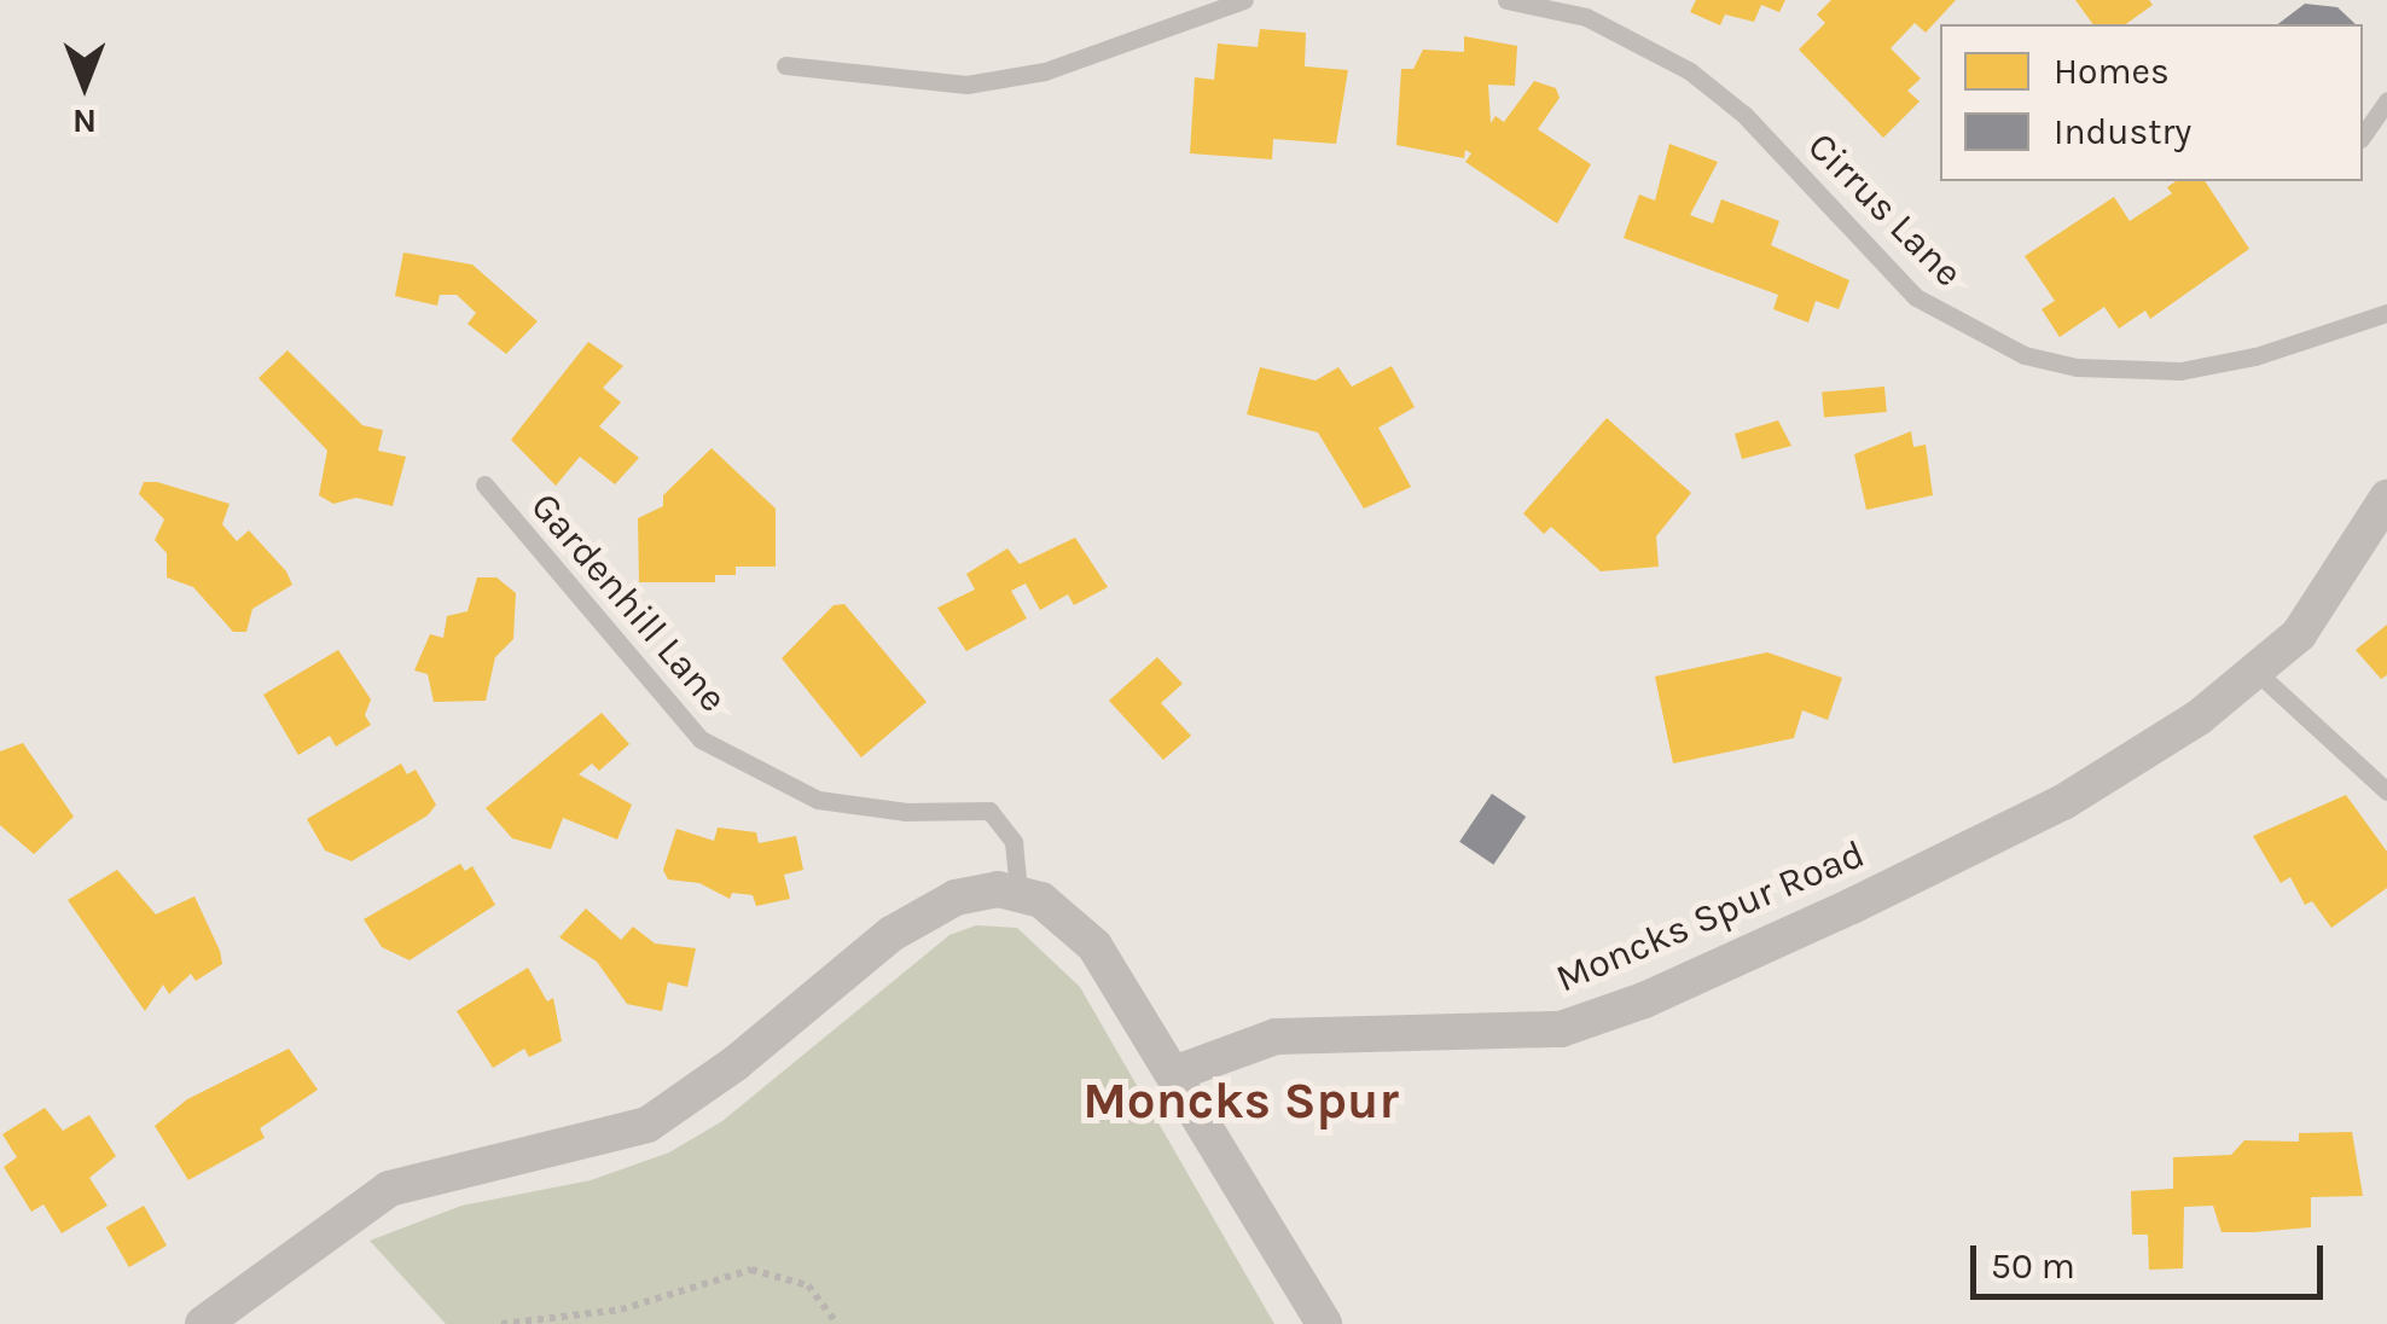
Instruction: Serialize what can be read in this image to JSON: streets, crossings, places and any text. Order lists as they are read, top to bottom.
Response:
{
  "streets": {
    "street": ["Moncks Spur Road"],
    "lane": ["Cirrus Lane", "Gardenhill Lane"]
  },
  "districts": ["Moncks Spur"],
  "legend": ["Homes", "Industry"],
  "scale_bar": "50 m",
  "north": "bottom"
}
